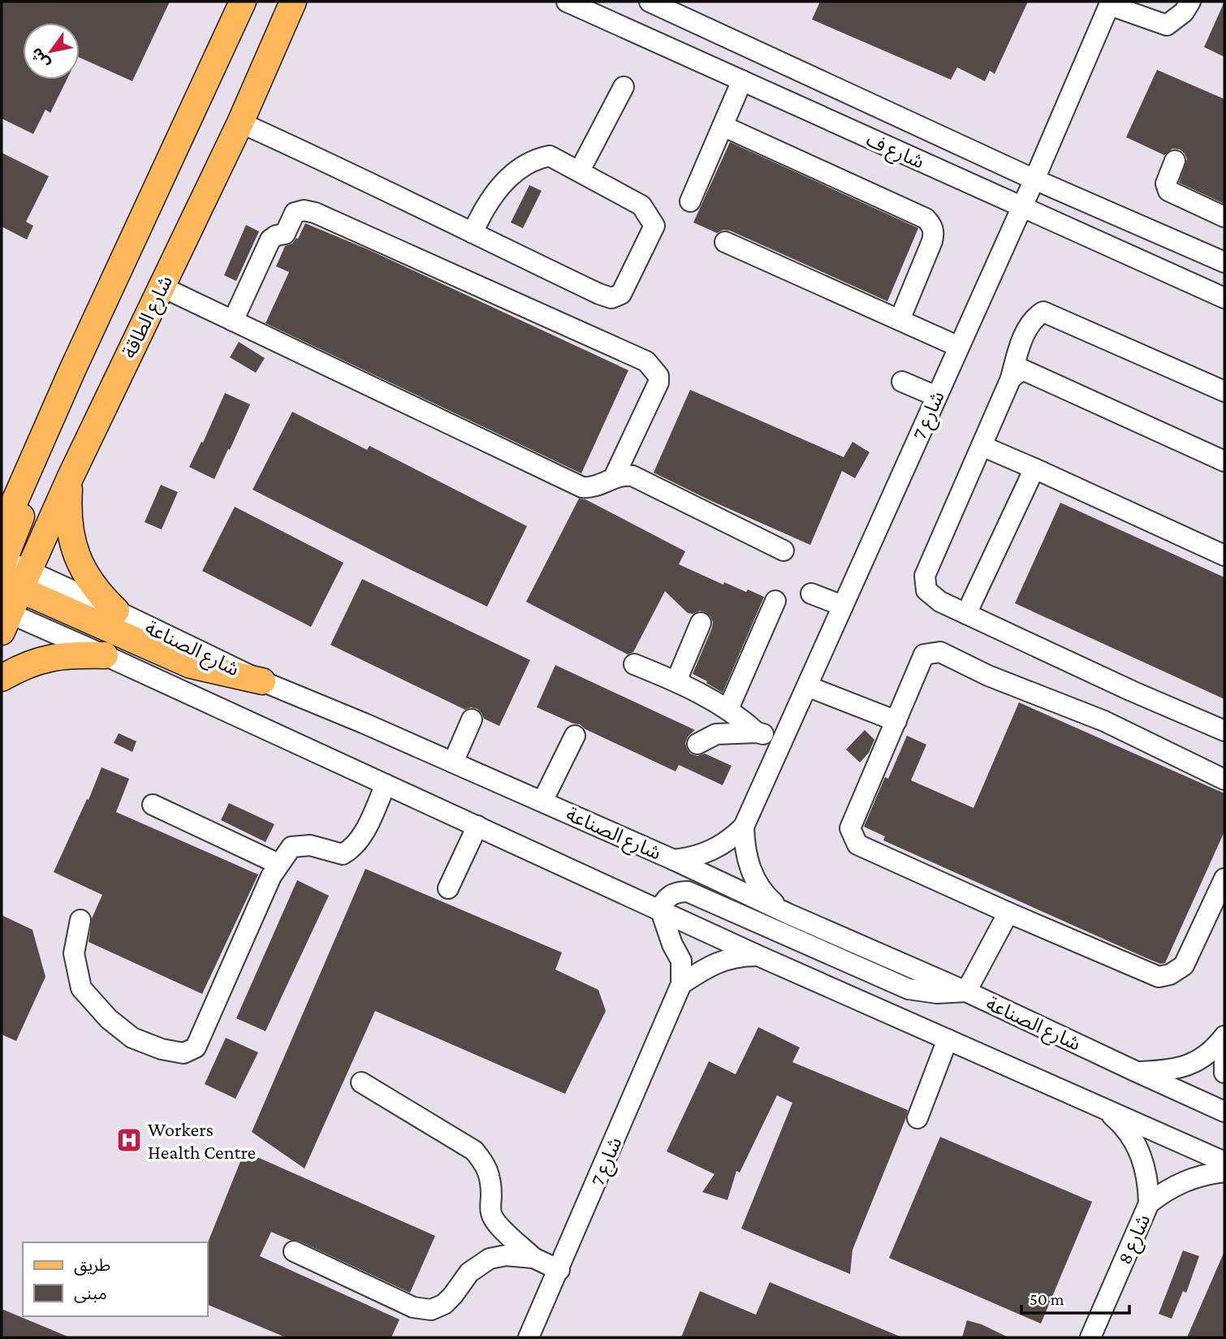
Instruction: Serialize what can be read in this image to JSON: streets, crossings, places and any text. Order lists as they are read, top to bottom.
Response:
{
  "streets": {
    "main road": ["شارع الطاقة"],
    "street": [
      "شارع ف",
      "شارع 7",
      "شارع الصناعة",
      "شارع 8"
    ]
  },
  "crossings": [
    ["شارع ف", "شارع 7"],
    ["شارع الطاقة", "شارع الصناعة"],
    ["شارع 7", "شارع الصناعة"]
  ],
  "places": {
    "hospital": ["Workers Health Centre"]
  },
  "legend": ["طريق", "مبنى"],
  "scale_bar": "50 m",
  "north": "bottom left"
}
